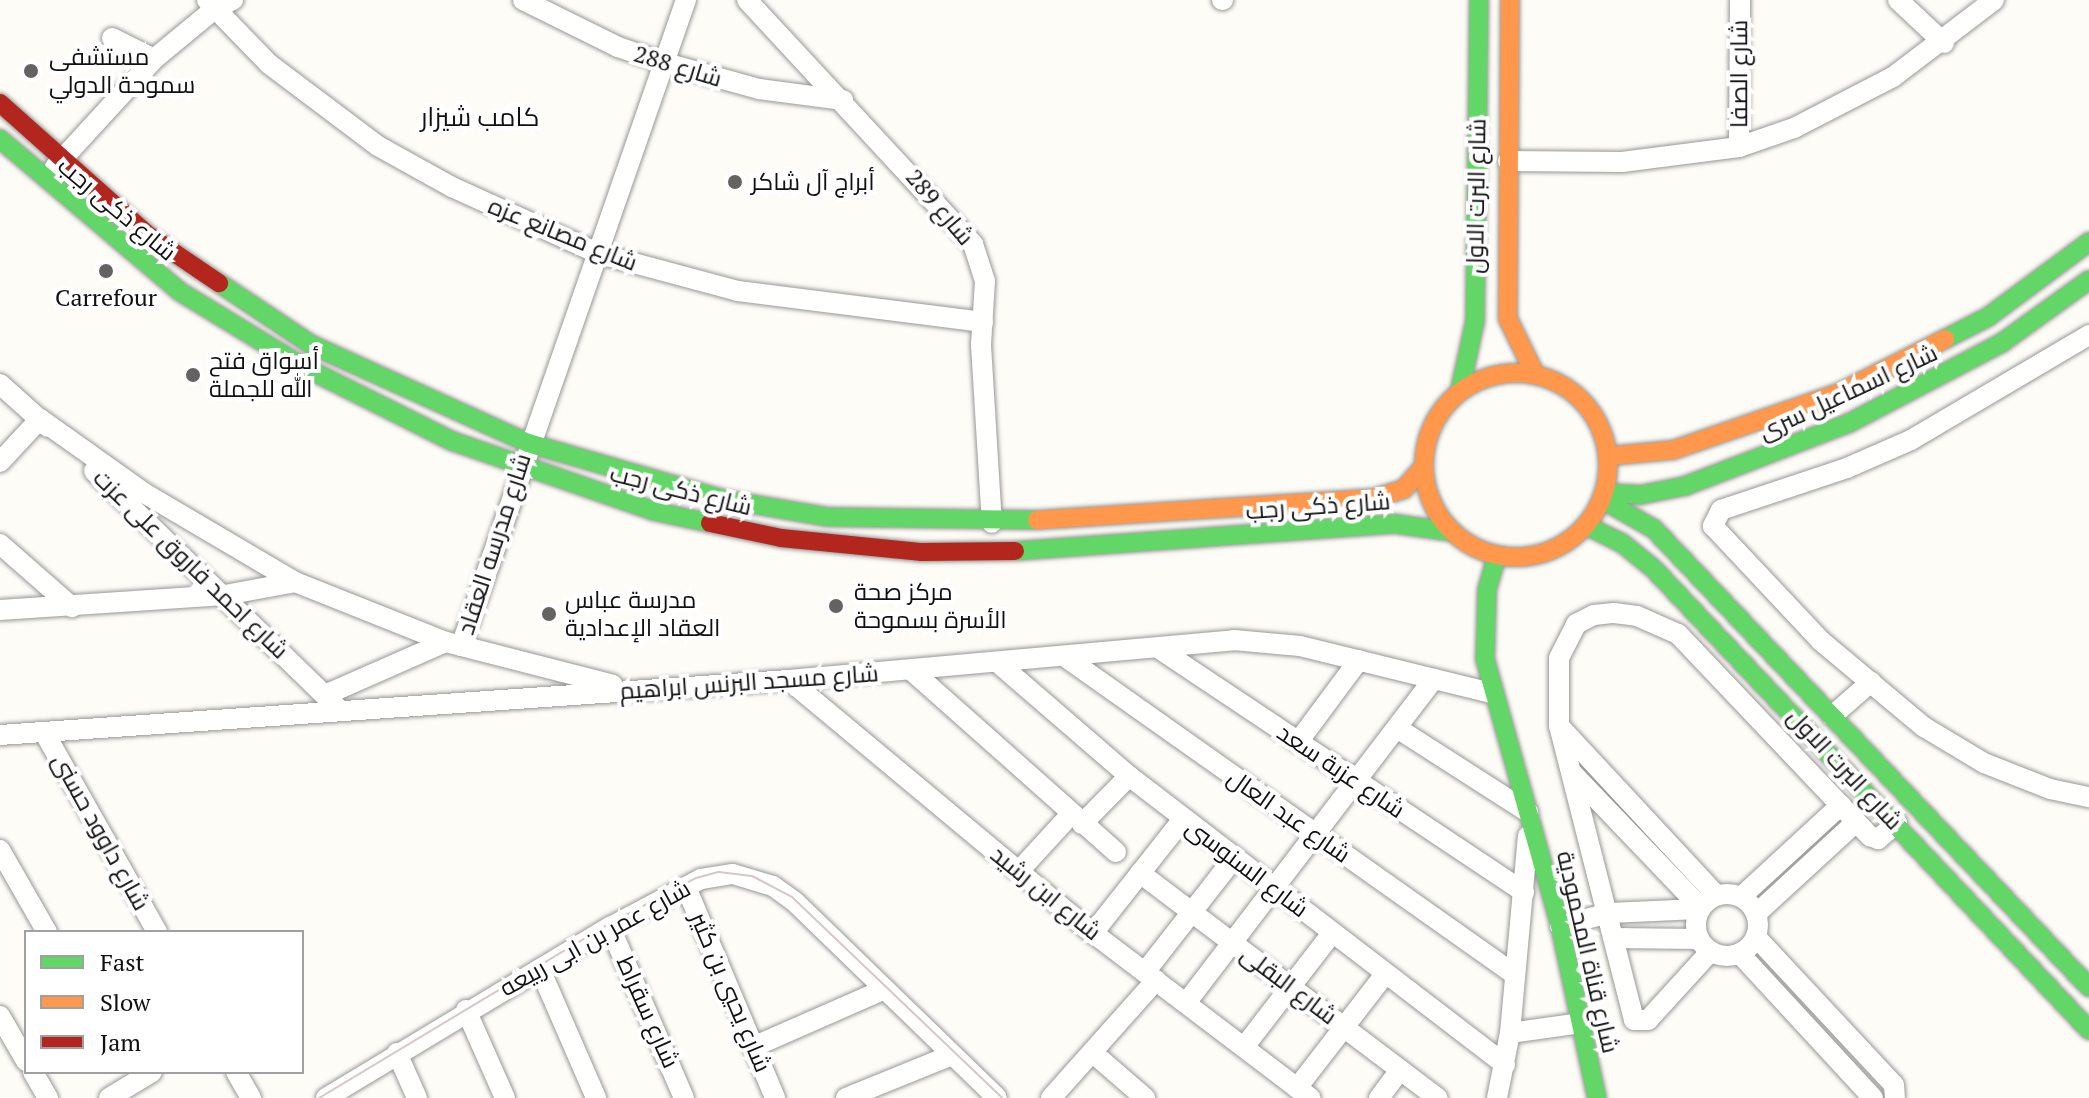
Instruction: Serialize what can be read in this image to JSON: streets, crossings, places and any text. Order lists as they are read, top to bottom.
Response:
{
  "streets": {
    "main road": [
      "شارع البرت الاول",
      "شارع ذكى رجب",
      "شارع اسماعيل سرى",
      "شارع قناة المحمودية"
    ],
    "street": [
      "شارع 288",
      "شارع الصفا",
      "شارع 289",
      "شارع مصانع عزه",
      "شارع مدرسه العقاد",
      "شارع احمد فاروق على عزت",
      "شارع مسجد البرنس ابراهيم",
      "شارع عزبة سعد",
      "شارع عبد العال",
      "شارع داوود حسنى",
      "شارع السنوسى",
      "شارع ابن رشيد",
      "شارع عمر بن ابى ربيعه",
      "شارع البقلى",
      "شارع يحيي بن كثير",
      "شارع سقراط"
    ]
  },
  "crossings": [
    ["شارع 288", "شارع 289"],
    ["شارع البرت الاول", "شارع ذكى رجب"],
    ["شارع البرت الاول", "شارع اسماعيل سرى"],
    ["شارع 289", "شارع ذكى رجب"],
    ["شارع 289", "شارع مصانع عزه"],
    ["شارع ذكى رجب", "شارع اسماعيل سرى"],
    ["شارع ذكى رجب", "شارع مدرسه العقاد"],
    ["شارع مدرسه العقاد", "شارع احمد فاروق على عزت"],
    ["شارع احمد فاروق على عزت", "شارع مسجد البرنس ابراهيم"],
    ["شارع مسجد البرنس ابراهيم", "شارع عزبة سعد"],
    ["شارع مسجد البرنس ابراهيم", "شارع عبد العال"],
    ["شارع مسجد البرنس ابراهيم", "شارع داوود حسنى"],
    ["شارع مسجد البرنس ابراهيم", "شارع السنوسى"],
    ["شارع مسجد البرنس ابراهيم", "شارع ابن رشيد"],
    ["شارع عمر بن ابى ربيعه", "شارع يحيي بن كثير"],
    ["شارع عمر بن ابى ربيعه", "شارع سقراط"]
  ],
  "districts": ["كامب شيزار"],
  "places": [
    "مستشفى سموحة الدولي",
    "أبراج آل شاكر",
    "Carrefour",
    "أسواق فتح الله للجملة",
    "مركز صحة الأسرة بسموحة",
    "مدرسة عباس العقاد الإعدادية"
  ],
  "legend": ["Fast", "Slow", "Jam"]
}
